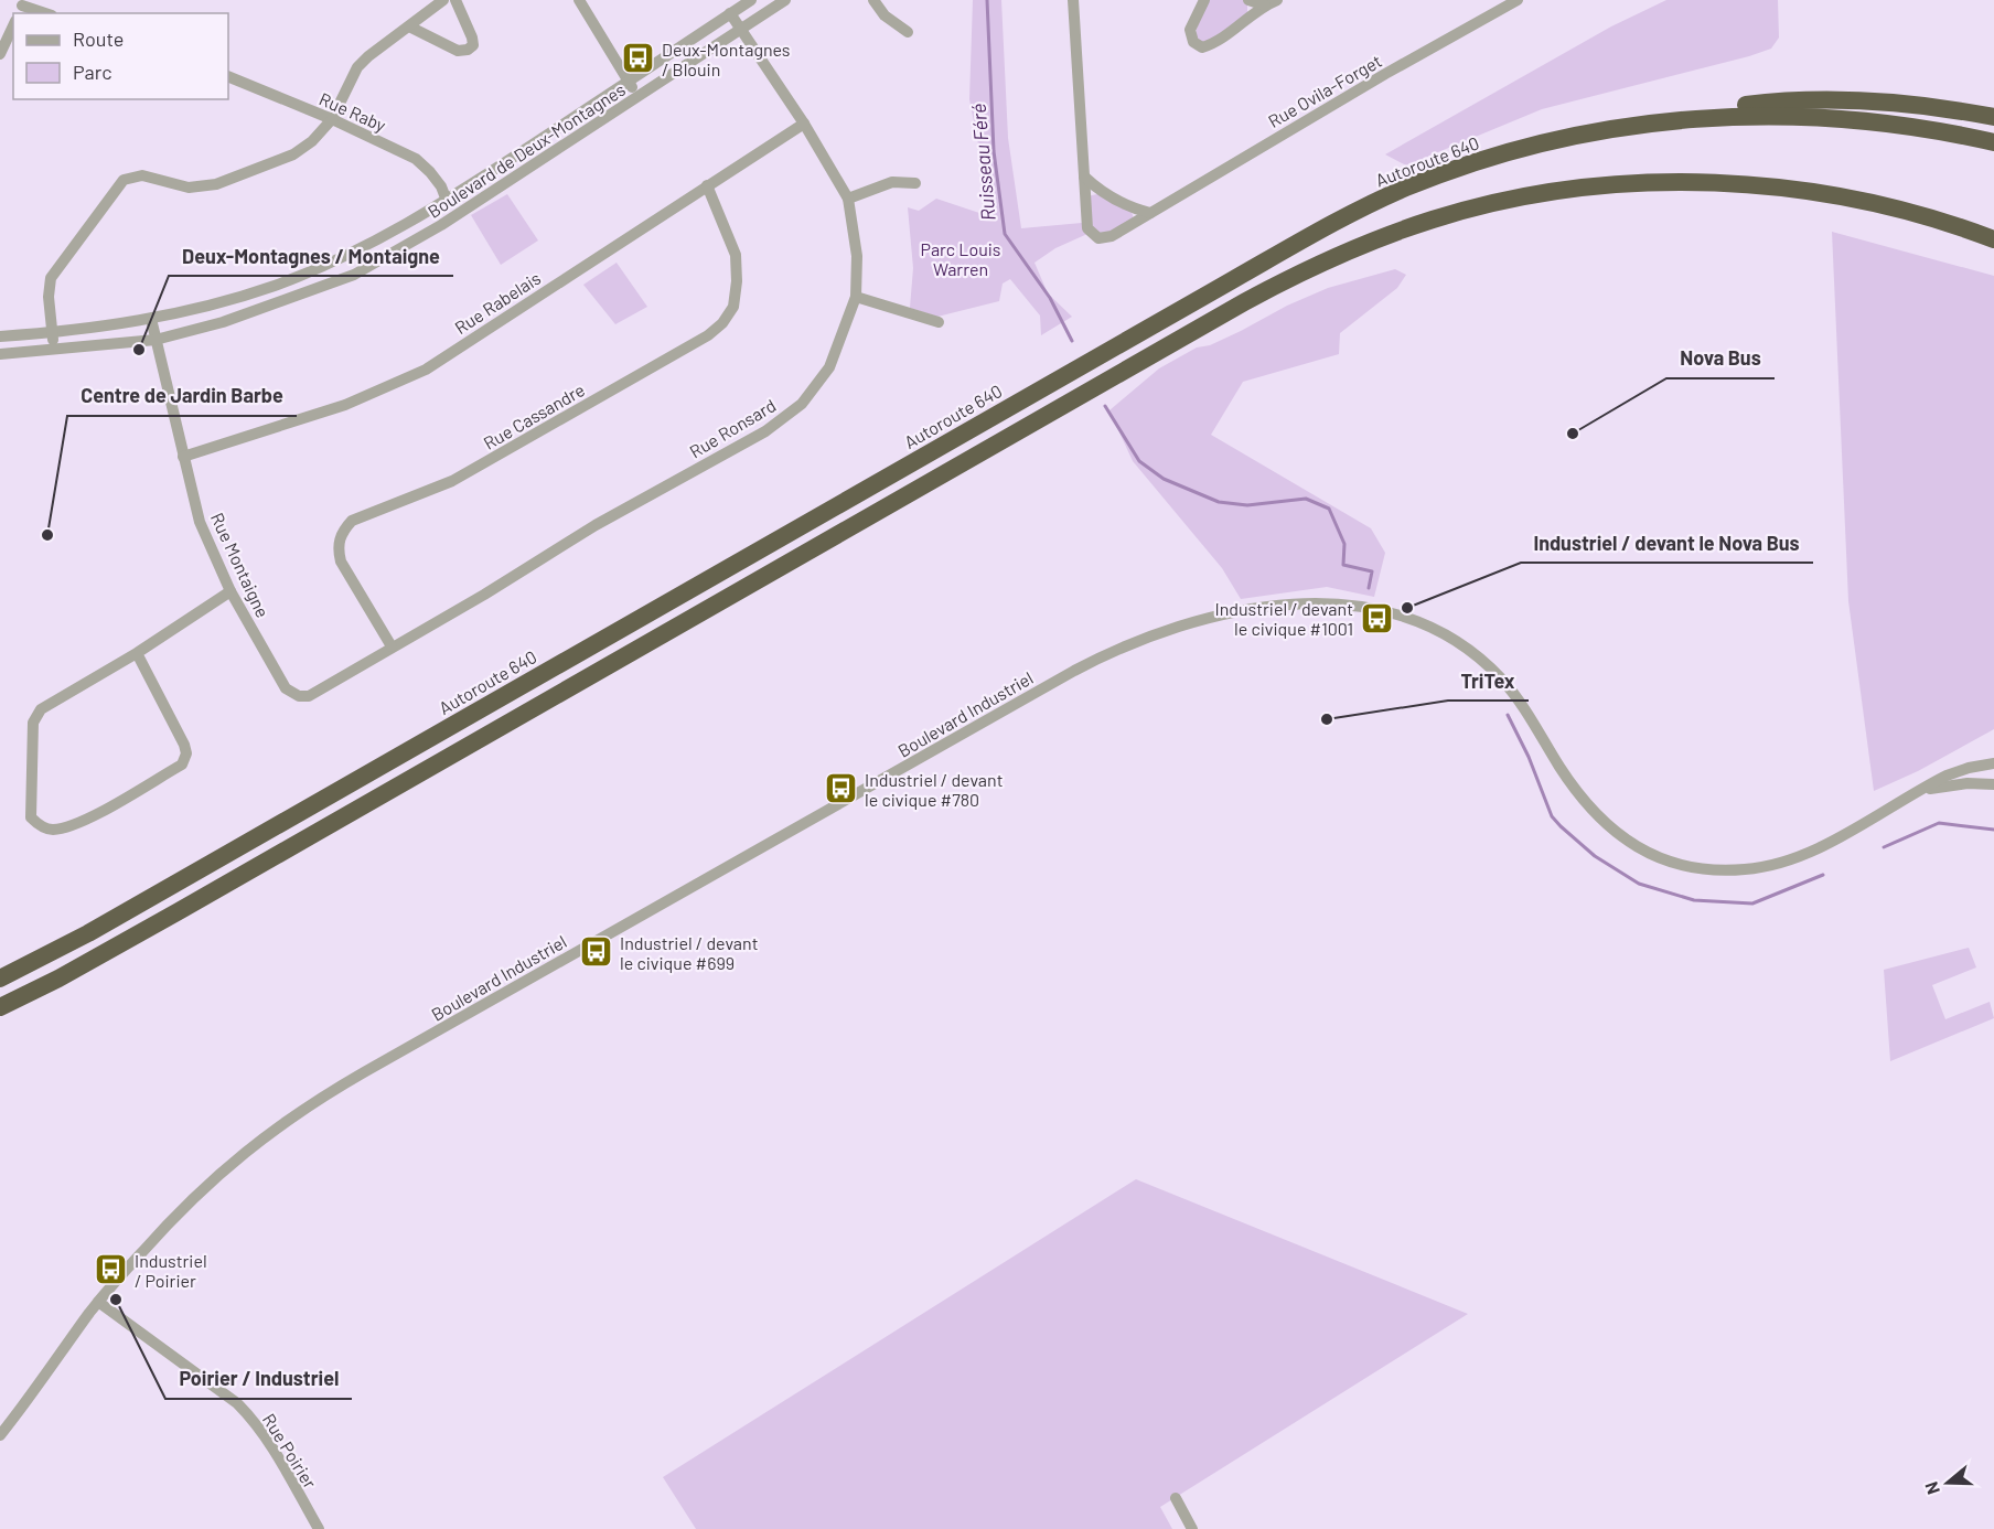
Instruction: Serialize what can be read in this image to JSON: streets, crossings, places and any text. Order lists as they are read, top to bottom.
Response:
{
  "streets": {
    "highway": ["Autoroute 640"],
    "street": [
      "Rue Ovila-Forget",
      "Rue Raby",
      "Boulevard de Deux-Montagnes",
      "Rue Rabelais",
      "Rue Cassandre",
      "Rue Ronsard",
      "Rue Montaigne",
      "Boulevard Industriel",
      "Rue Poirier"
    ]
  },
  "crossings": [
    ["Rue Raby", "Boulevard de Deux-Montagnes"],
    ["Boulevard de Deux-Montagnes", "Rue Ronsard"],
    ["Boulevard de Deux-Montagnes", "Rue Montaigne"],
    ["Rue Rabelais", "Rue Cassandre"],
    ["Rue Rabelais", "Rue Ronsard"],
    ["Rue Rabelais", "Rue Montaigne"],
    ["Rue Cassandre", "Rue Ronsard"],
    ["Rue Ronsard", "Rue Montaigne"],
    ["Boulevard Industriel", "Rue Poirier"]
  ],
  "water": ["Ruisseau Féré"],
  "parks": ["Parc Louis Warren"],
  "places": {
    "bus stop": [
      "Deux-Montagnes / Blouin",
      "Industriel / devant le civique #1001",
      "Industriel / devant le civique #780",
      "Industriel / devant le civique #699",
      "Industriel / Poirier"
    ],
    "other": [
      "Deux-Montagnes / Montaigne",
      "Nova Bus",
      "Centre de Jardin Barbe",
      "Industriel / devant le Nova Bus",
      "TriTex",
      "Poirier / Industriel"
    ]
  },
  "legend": ["Route", "Parc"],
  "north": "left"
}
